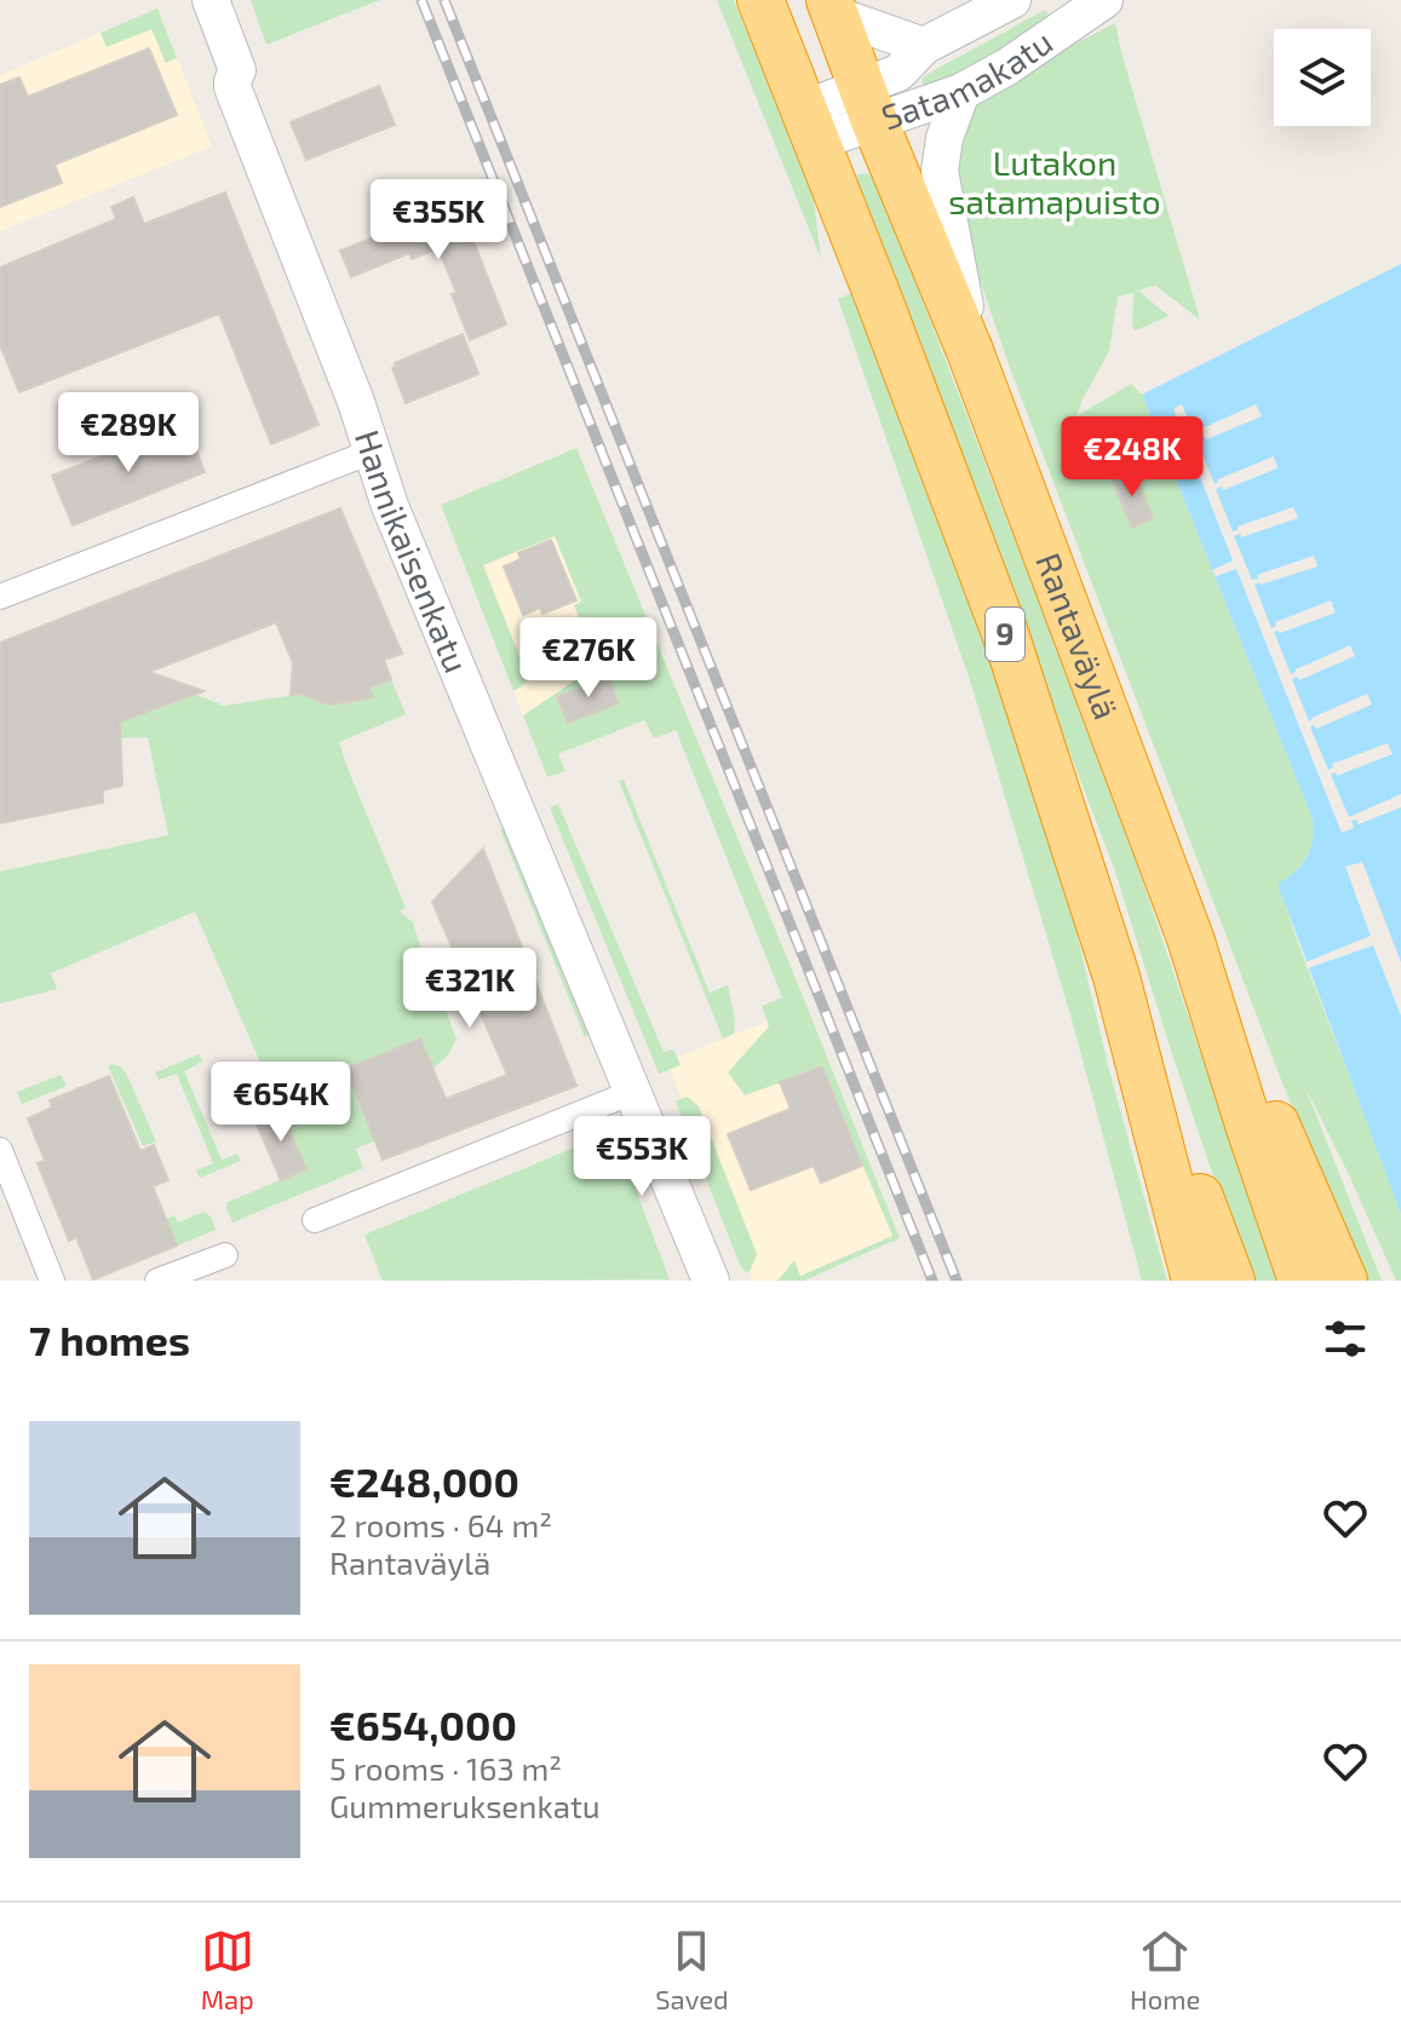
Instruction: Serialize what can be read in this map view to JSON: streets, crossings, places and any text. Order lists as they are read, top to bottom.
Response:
{
  "streets": {
    "highway": ["9", "Rantaväylä"],
    "main road": ["Satamakatu", "Hannikaisenkatu"]
  },
  "crossings": [
    ["Satamakatu", "Rantaväylä"]
  ],
  "parks": ["Lutakon satamapuisto"],
  "page": {
    "price": [
      "€355K",
      "€289K",
      "€248K",
      "€276K",
      "€321K",
      "€654K",
      "€553K"
    ],
    "heading": "7 homes",
    "list": [
      {
        "name": "€248,000",
        "note": "2 rooms · 64 m² · Rantaväylä"
      },
      {
        "name": "€654,000",
        "note": "5 rooms · 163 m² · Gummeruksenkatu"
      }
    ],
    "tabs": ["Map", "Saved", "Home"]
  }
}
